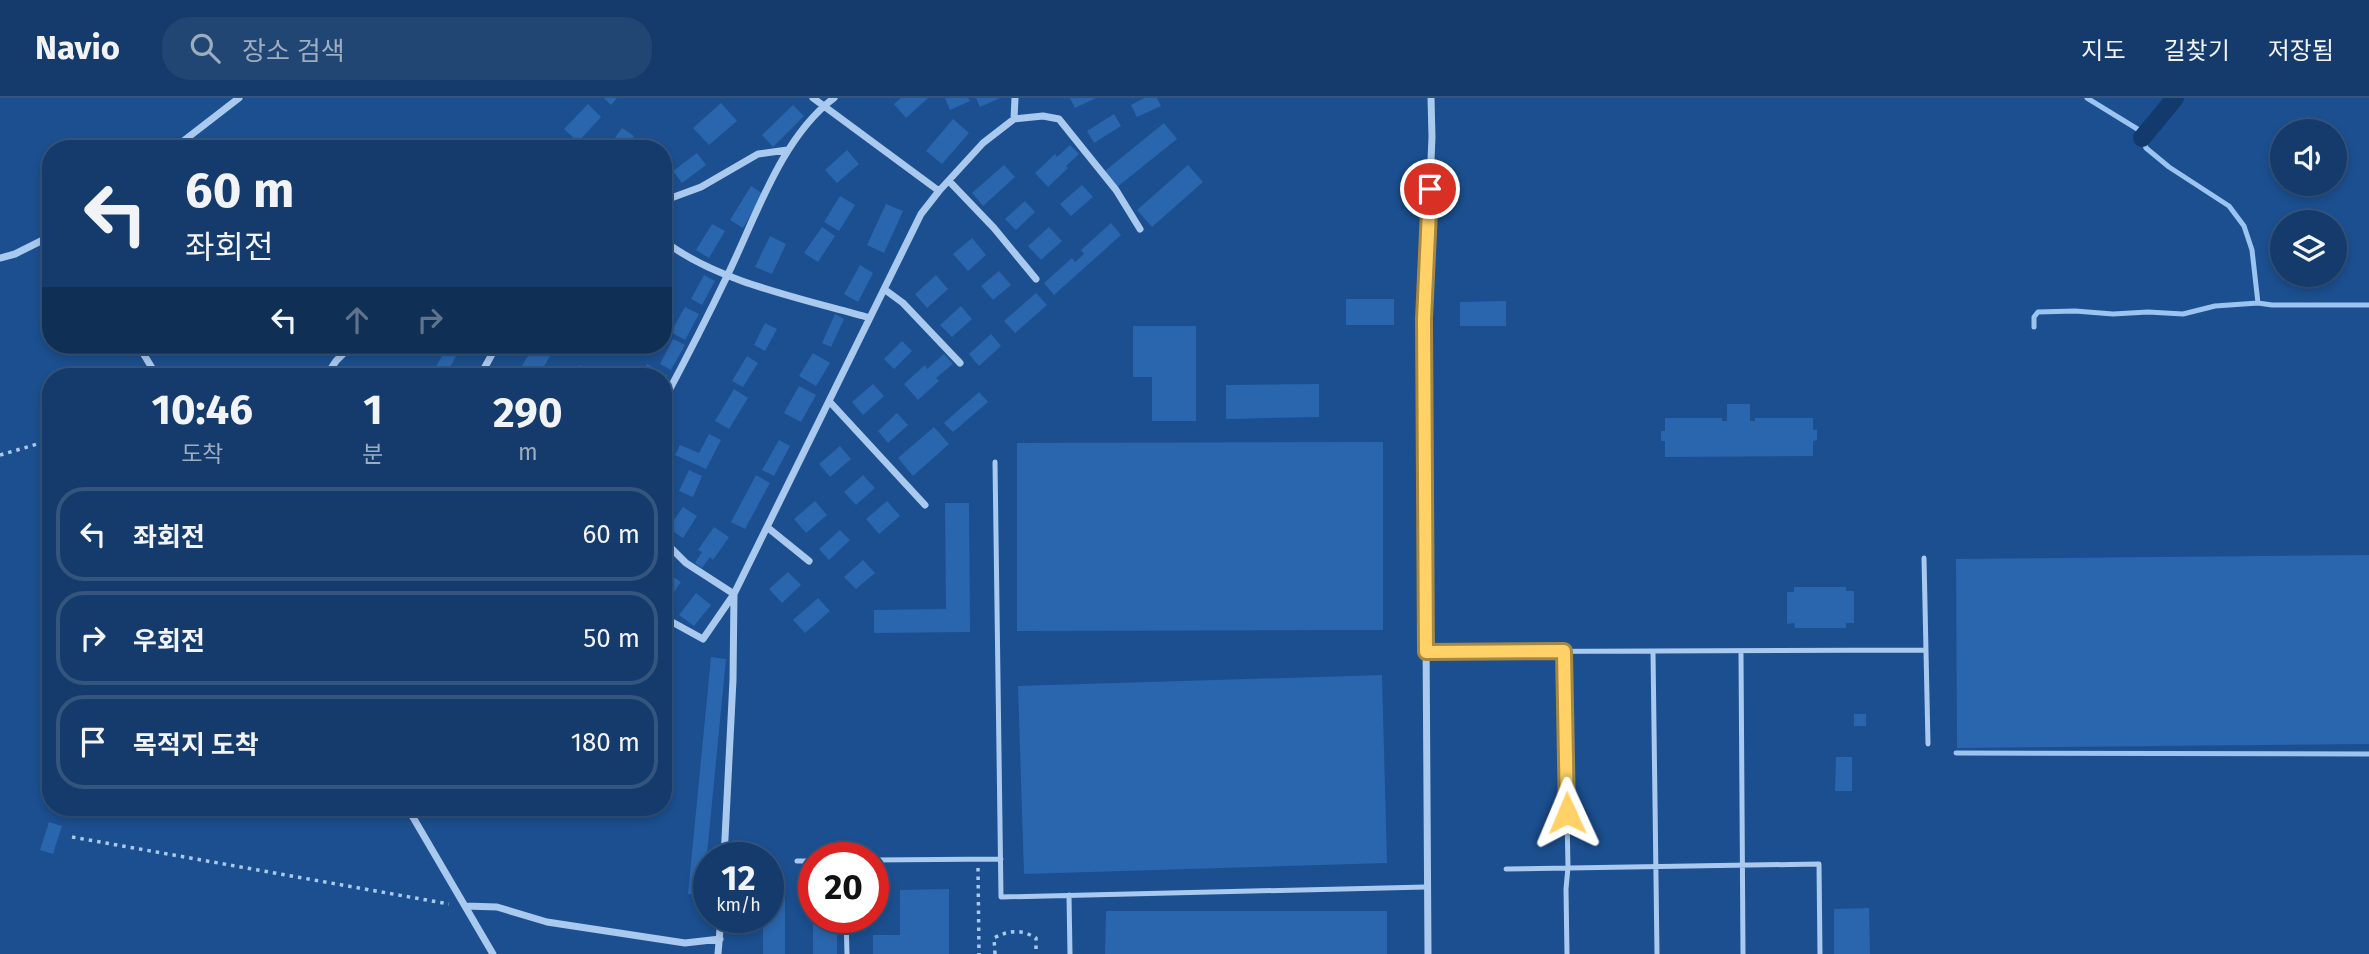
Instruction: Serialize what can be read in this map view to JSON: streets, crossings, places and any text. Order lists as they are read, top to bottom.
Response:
{
  "page": {
    "header": "Navio",
    "search": "장소 검색",
    "nav": ["지도", "길찾기", "저장됨"],
    "turn": ["60 m", "좌회전"],
    "eta": [
      "10:46",
      "도착",
      "1",
      "분",
      "290",
      "m"
    ],
    "list": [
      {
        "name": "좌회전",
        "value": "60 m"
      },
      {
        "name": "우회전",
        "value": "50 m"
      },
      {
        "name": "목적지 도착",
        "value": "180 m"
      }
    ],
    "speed": "12 km/h",
    "limit": "20"
  }
}
